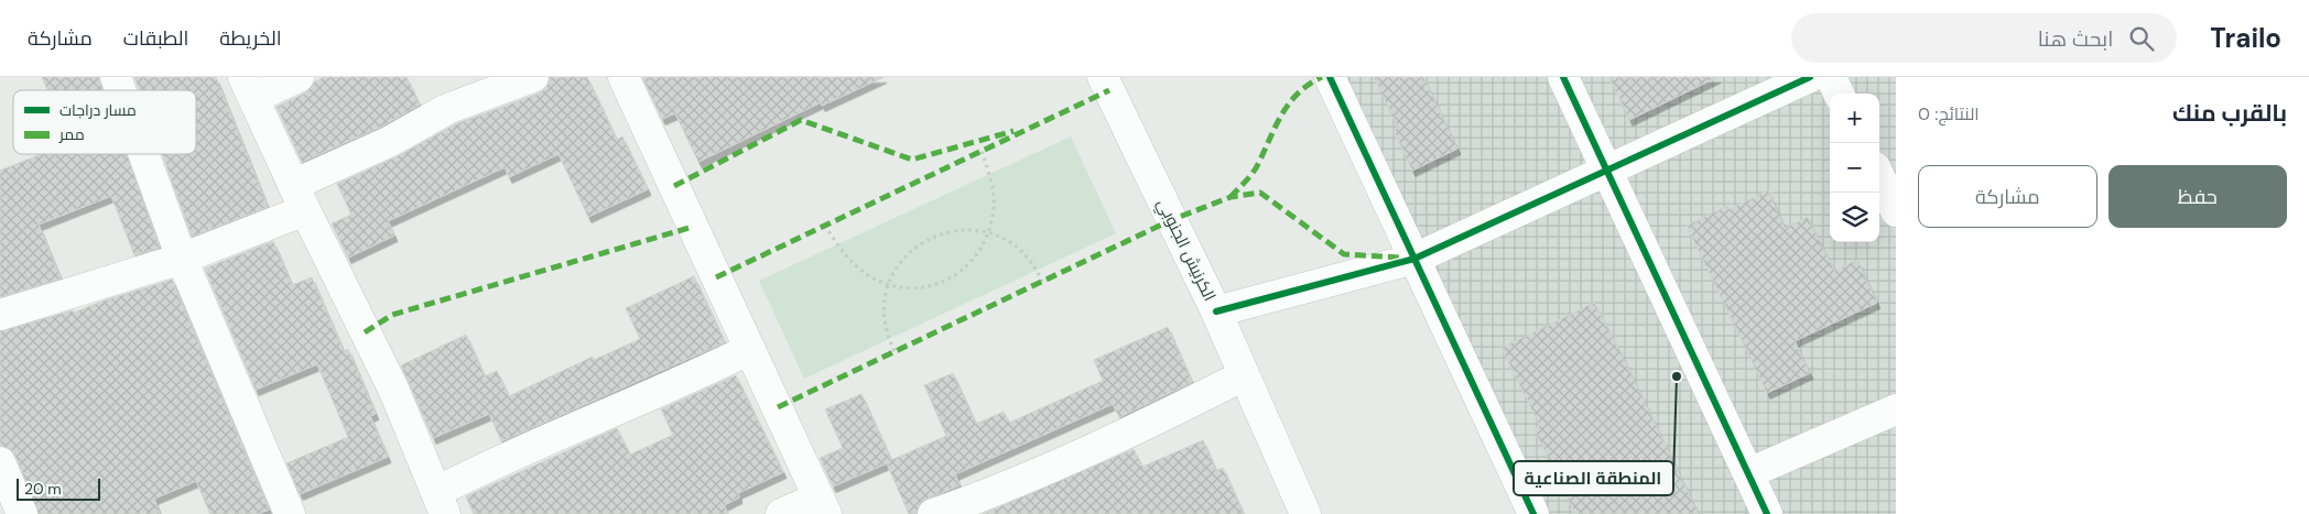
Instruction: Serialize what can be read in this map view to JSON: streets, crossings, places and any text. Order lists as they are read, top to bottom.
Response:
{
  "streets": {
    "street": ["الكرنيش الجنوبي"]
  },
  "places": ["المنطقة الصناعية"],
  "legend": ["مسار دراجات", "ممر"],
  "scale_bar": "20 m",
  "page": {
    "header": "Trailo",
    "search": "ابحث هنا",
    "nav": ["الخريطة", "الطبقات", "مشاركة"],
    "heading": ["بالقرب منك", "النتائج: 0"],
    "map_buttons": ["+", "−"],
    "buttons": ["حفظ", "مشاركة"],
    "scale": "20 m"
  }
}
